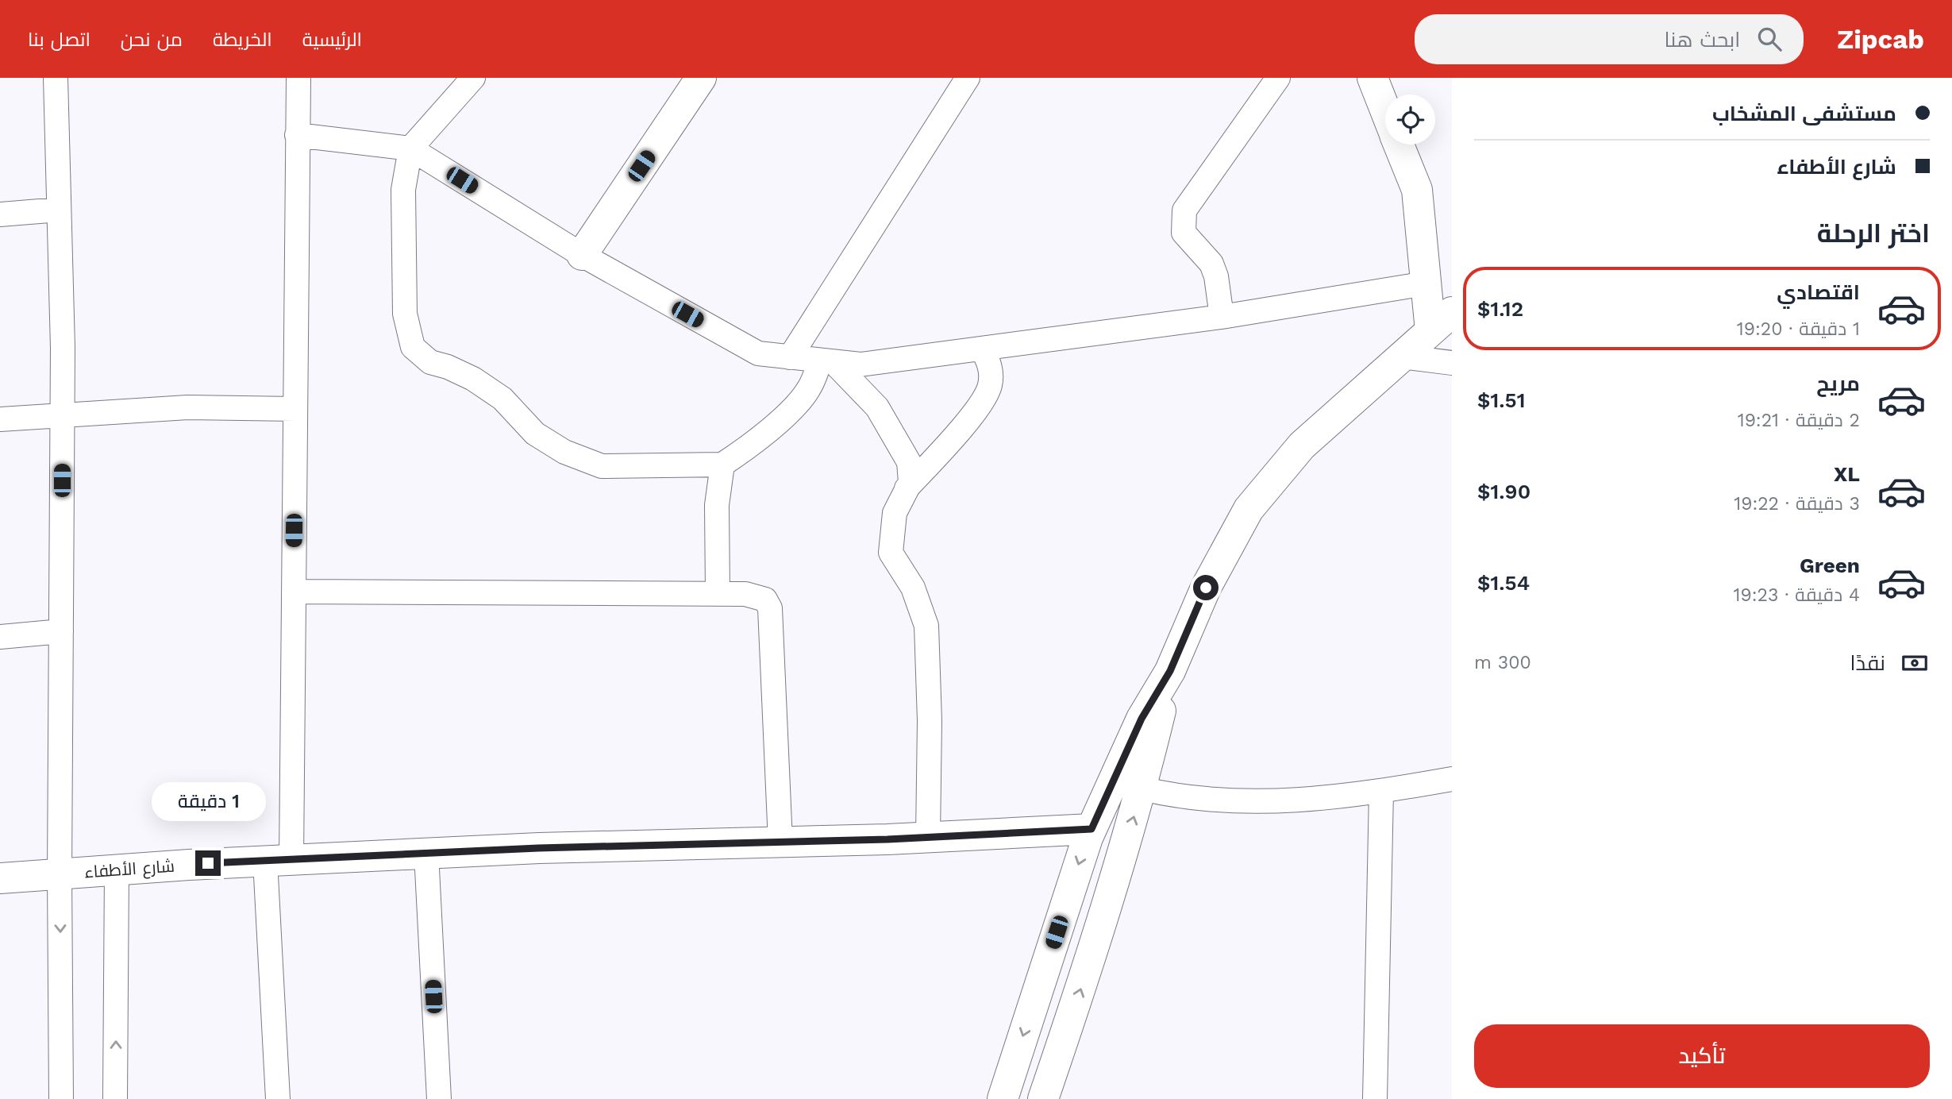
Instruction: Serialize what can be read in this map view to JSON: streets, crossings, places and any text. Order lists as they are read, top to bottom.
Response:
{
  "streets": {
    "street": ["شارع الأطفاء"]
  },
  "page": {
    "header": "Zipcab",
    "search": "ابحث هنا",
    "nav": [
      "الرئيسية",
      "الخريطة",
      "من نحن",
      "اتصل بنا"
    ],
    "banner": ["مستشفى المشخاب", "شارع الأطفاء"],
    "heading": "اختر الرحلة",
    "list": [
      {
        "name": "اقتصادي",
        "note": "1 دقيقة · 19:20",
        "value": "$1.12"
      },
      {
        "name": "مريح",
        "note": "2 دقيقة · 19:21",
        "value": "$1.51"
      },
      {
        "name": "XL",
        "note": "3 دقيقة · 19:22",
        "value": "$1.90"
      },
      {
        "name": "Green",
        "note": "4 دقيقة · 19:23",
        "value": "$1.54"
      }
    ],
    "pay": ["نقدًا", "300 m"],
    "bubble": "1 دقيقة",
    "buttons": "تأكيد"
  }
}
